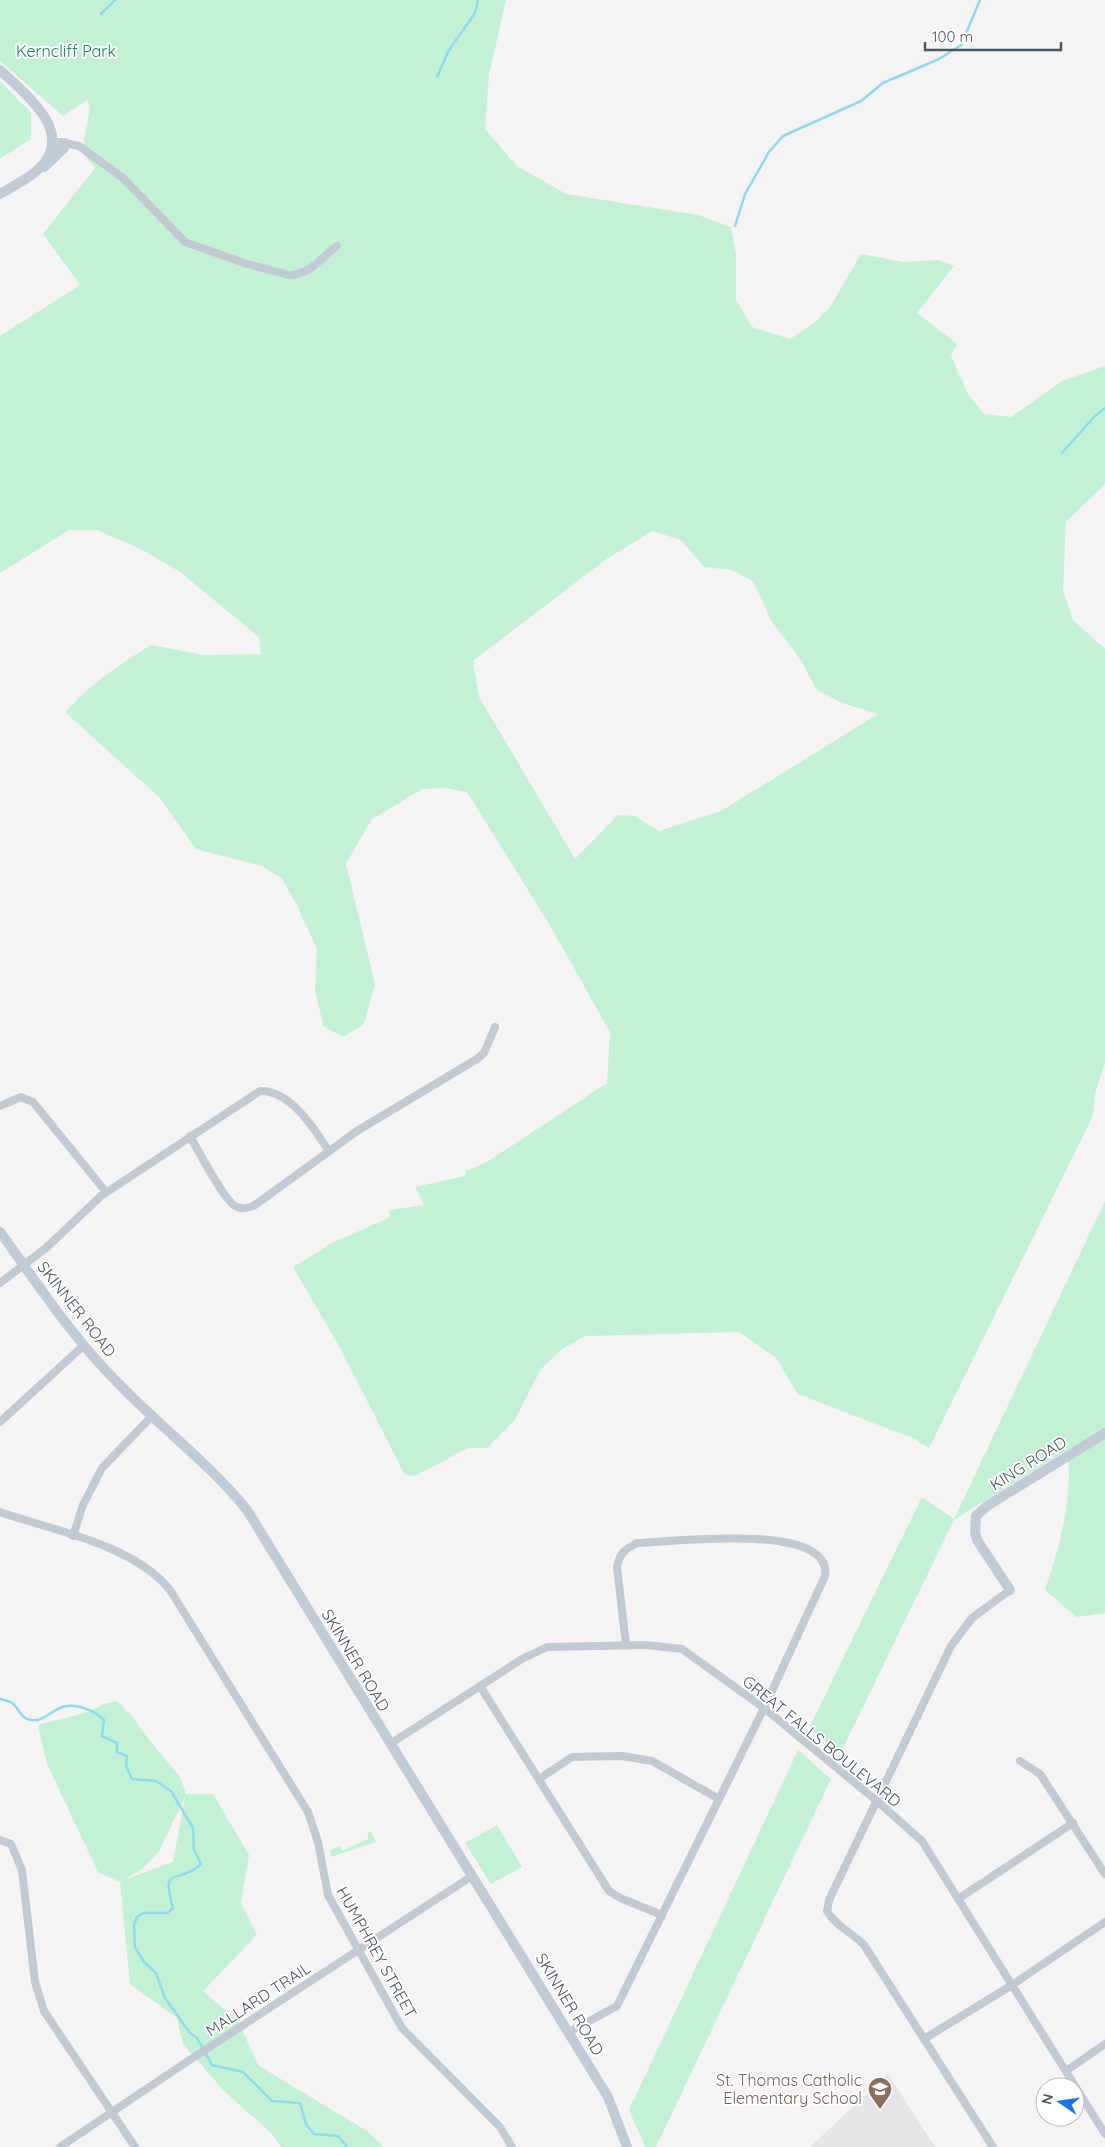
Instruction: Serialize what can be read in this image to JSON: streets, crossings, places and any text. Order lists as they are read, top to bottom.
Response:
{
  "streets": {
    "street": [
      "SKINNER ROAD",
      "KING ROAD",
      "GREAT FALLS BOULEVARD",
      "HUMPHREY STREET",
      "MALLARD TRAIL"
    ]
  },
  "crossings": [
    ["SKINNER ROAD", "GREAT FALLS BOULEVARD"],
    ["SKINNER ROAD", "MALLARD TRAIL"],
    ["HUMPHREY STREET", "MALLARD TRAIL"]
  ],
  "parks": ["Kerncliff Park"],
  "places": {
    "school or university": ["St. Thomas Catholic Elementary School"]
  },
  "scale_bar": "100 m",
  "north": "left"
}
